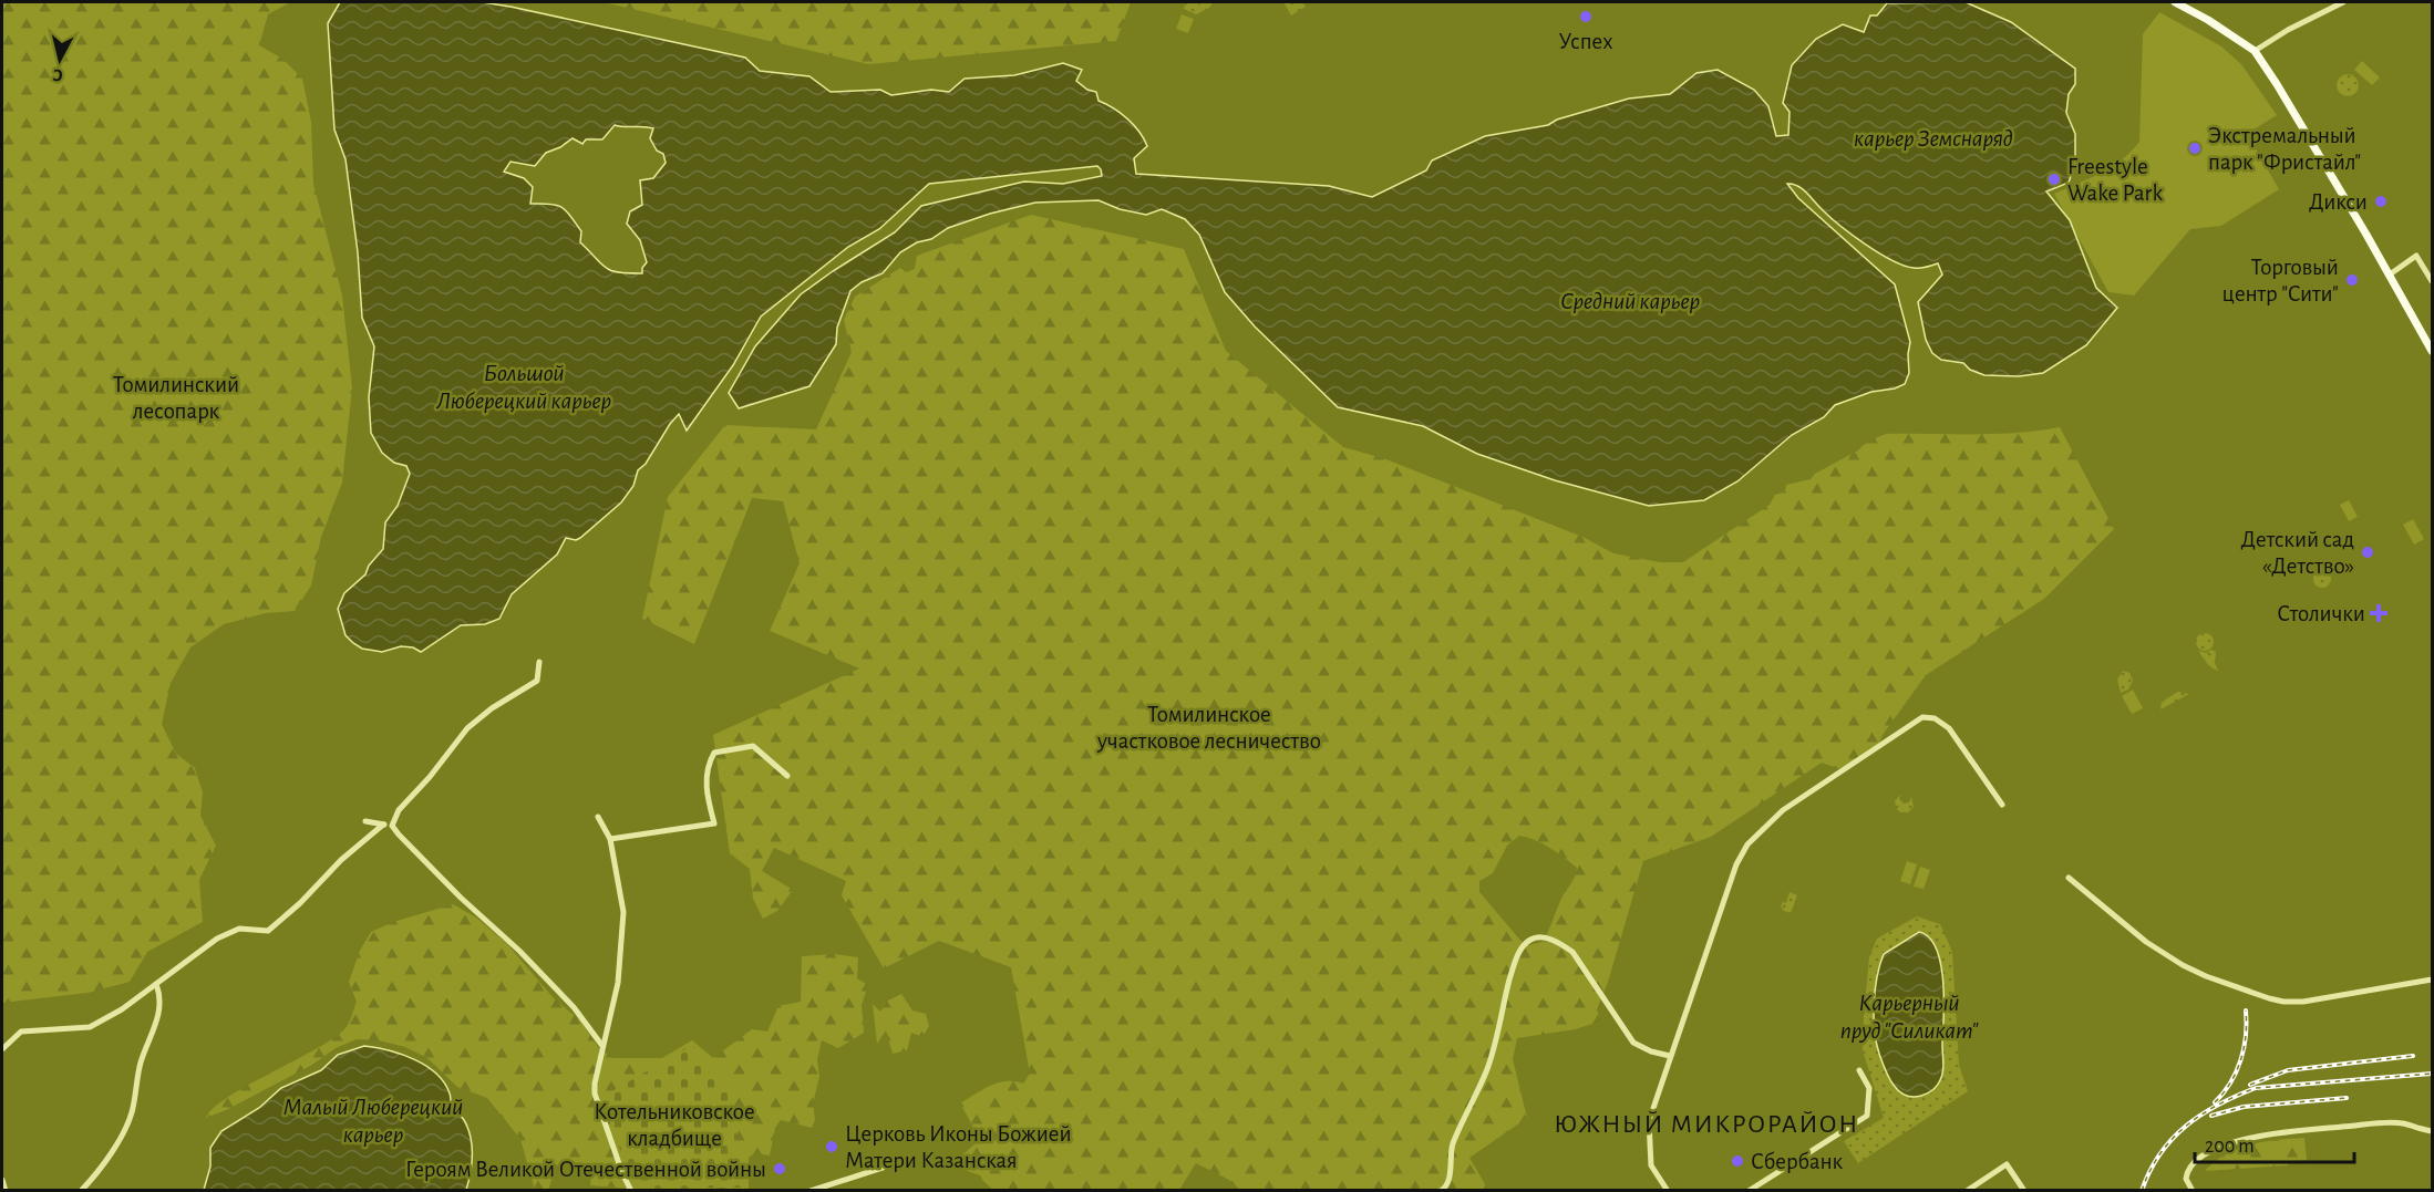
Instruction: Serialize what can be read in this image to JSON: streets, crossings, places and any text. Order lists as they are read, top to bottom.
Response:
{
  "districts": ["ЮЖНЫЙ МИКРОРАЙОН"],
  "water": [
    "карьер Земснаряд",
    "Средний карьер",
    "Большой Люберецкий карьер",
    "Карьерный пруд \"Силикат\"",
    "Малый Люберецкий карьер"
  ],
  "parks": ["Томилинский лесопарк", "Томилинское участковое лесничество", "Котельниковское кладбище"],
  "places": {
    "other": [
      "Успех",
      "Экстремальный парк \"Фристайл\"",
      "Freestyle Wake Park",
      "Дикси",
      "Торговый центр \"Сити\"",
      "Детский сад «Детство»",
      "Церковь Иконы Божией Матери Казанская",
      "Сбербанк",
      "Героям Великой Отечественной войны"
    ],
    "health": ["Столички"]
  },
  "scale_bar": "200 m",
  "north": "bottom"
}
